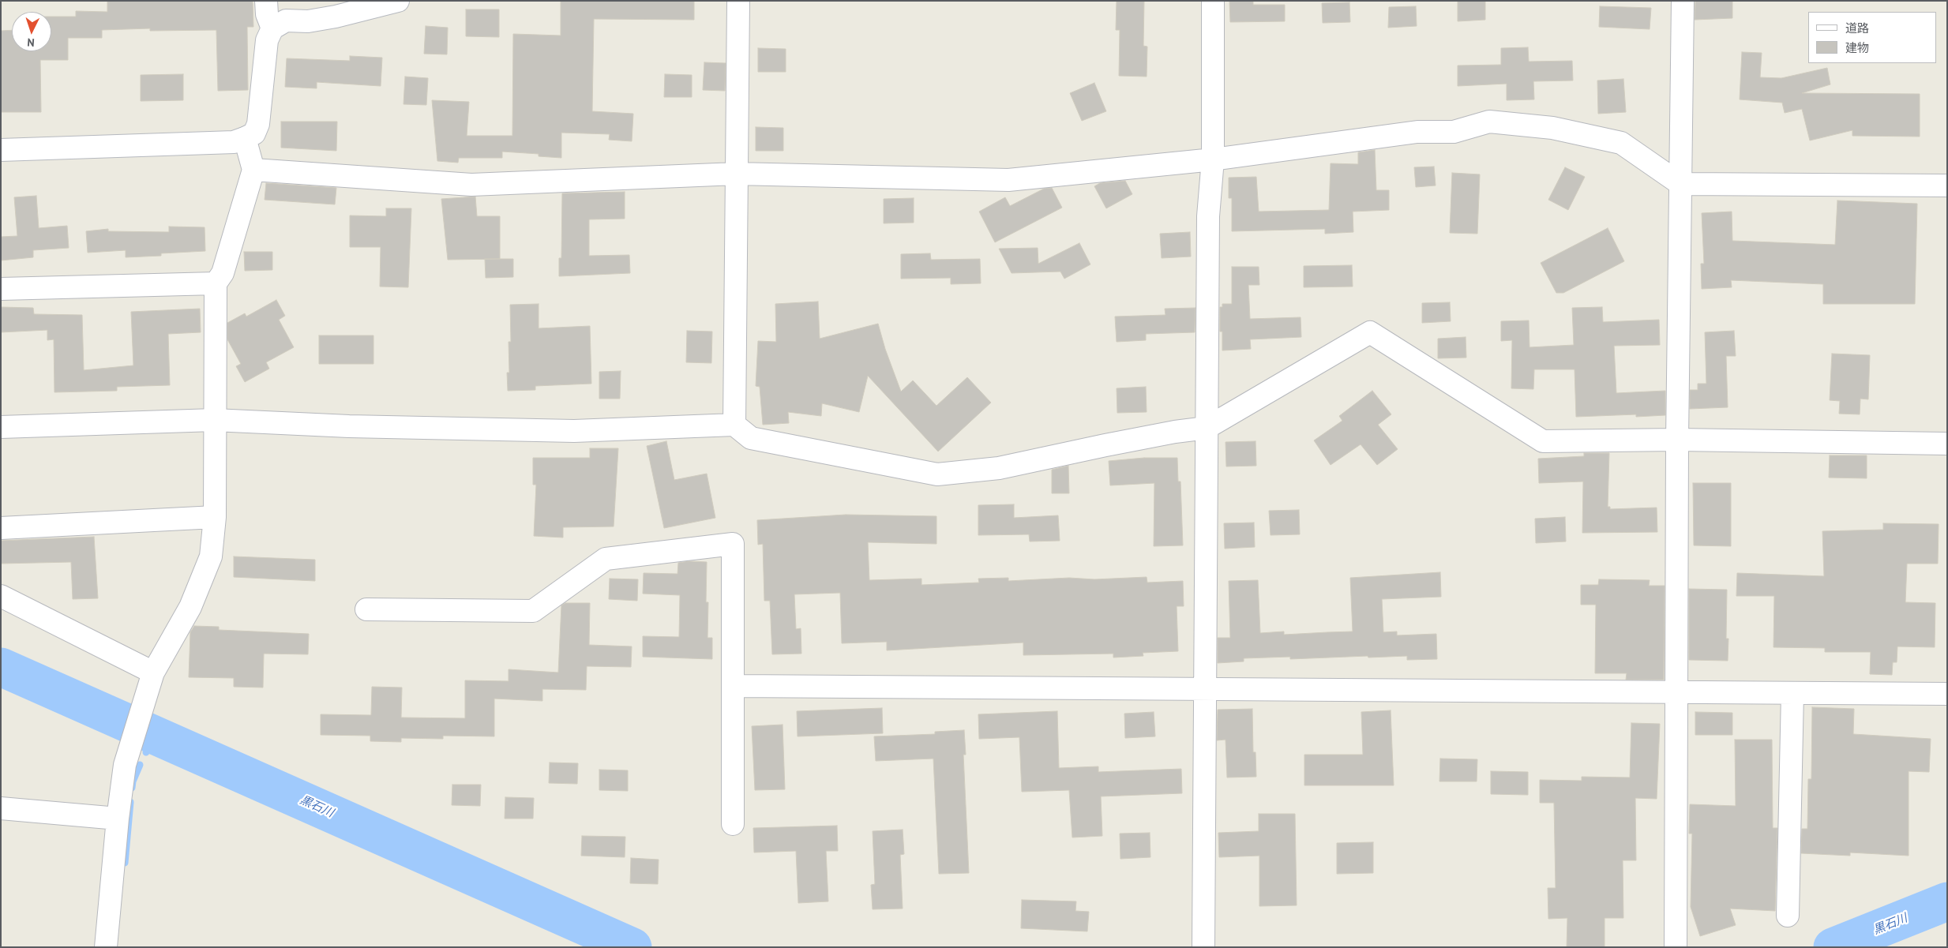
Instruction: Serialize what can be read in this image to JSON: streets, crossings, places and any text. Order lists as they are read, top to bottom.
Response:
{
  "water": ["黒石川"],
  "legend": ["道路", "建物"],
  "north": "bottom"
}
